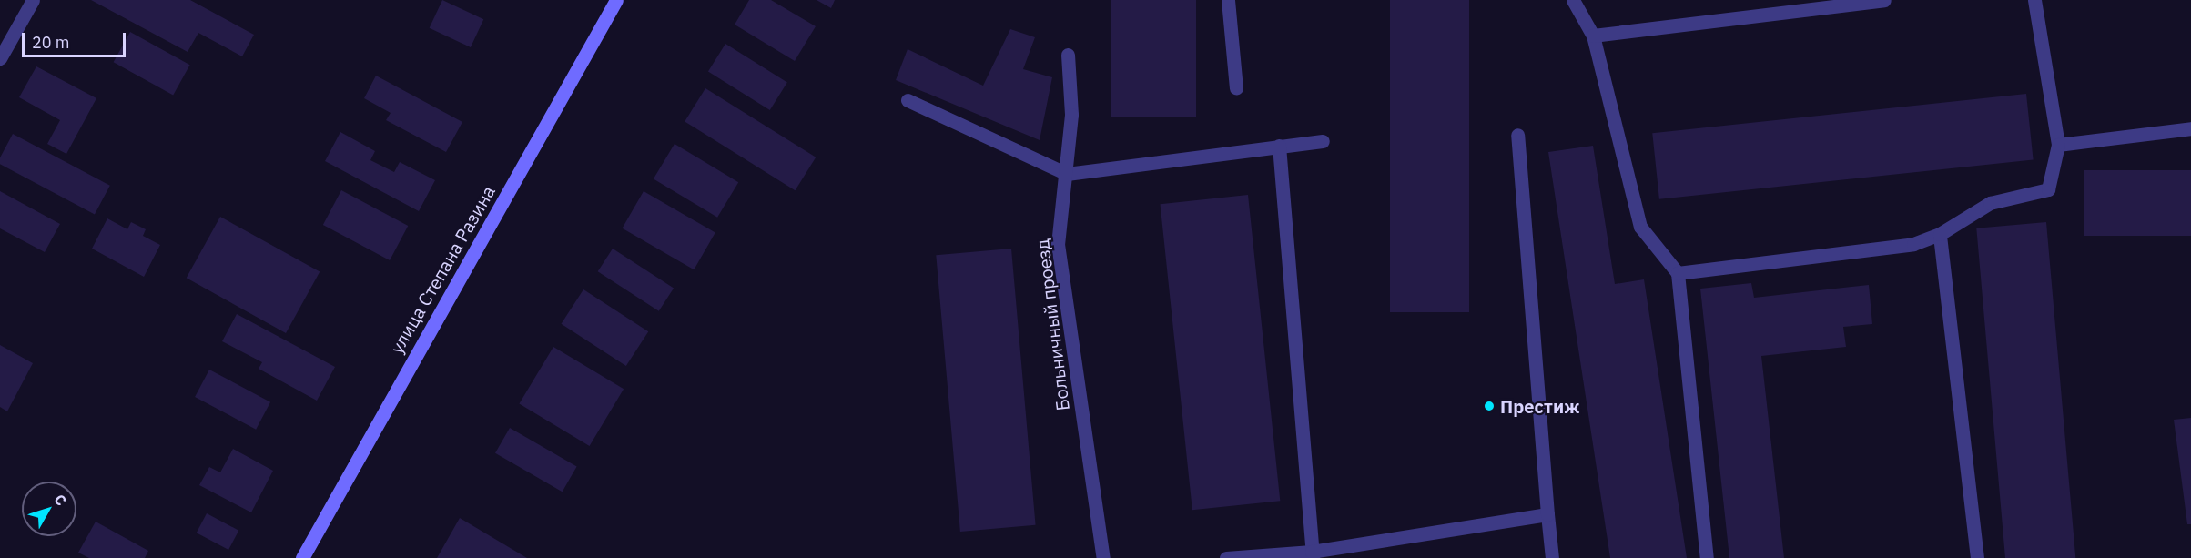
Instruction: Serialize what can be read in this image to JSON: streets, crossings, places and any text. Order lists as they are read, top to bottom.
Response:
{
  "streets": {
    "main road": ["улица Степана Разина"],
    "street": ["Больничный проезд"]
  },
  "places": ["Престиж"],
  "scale_bar": "20 m",
  "north": "top right"
}
